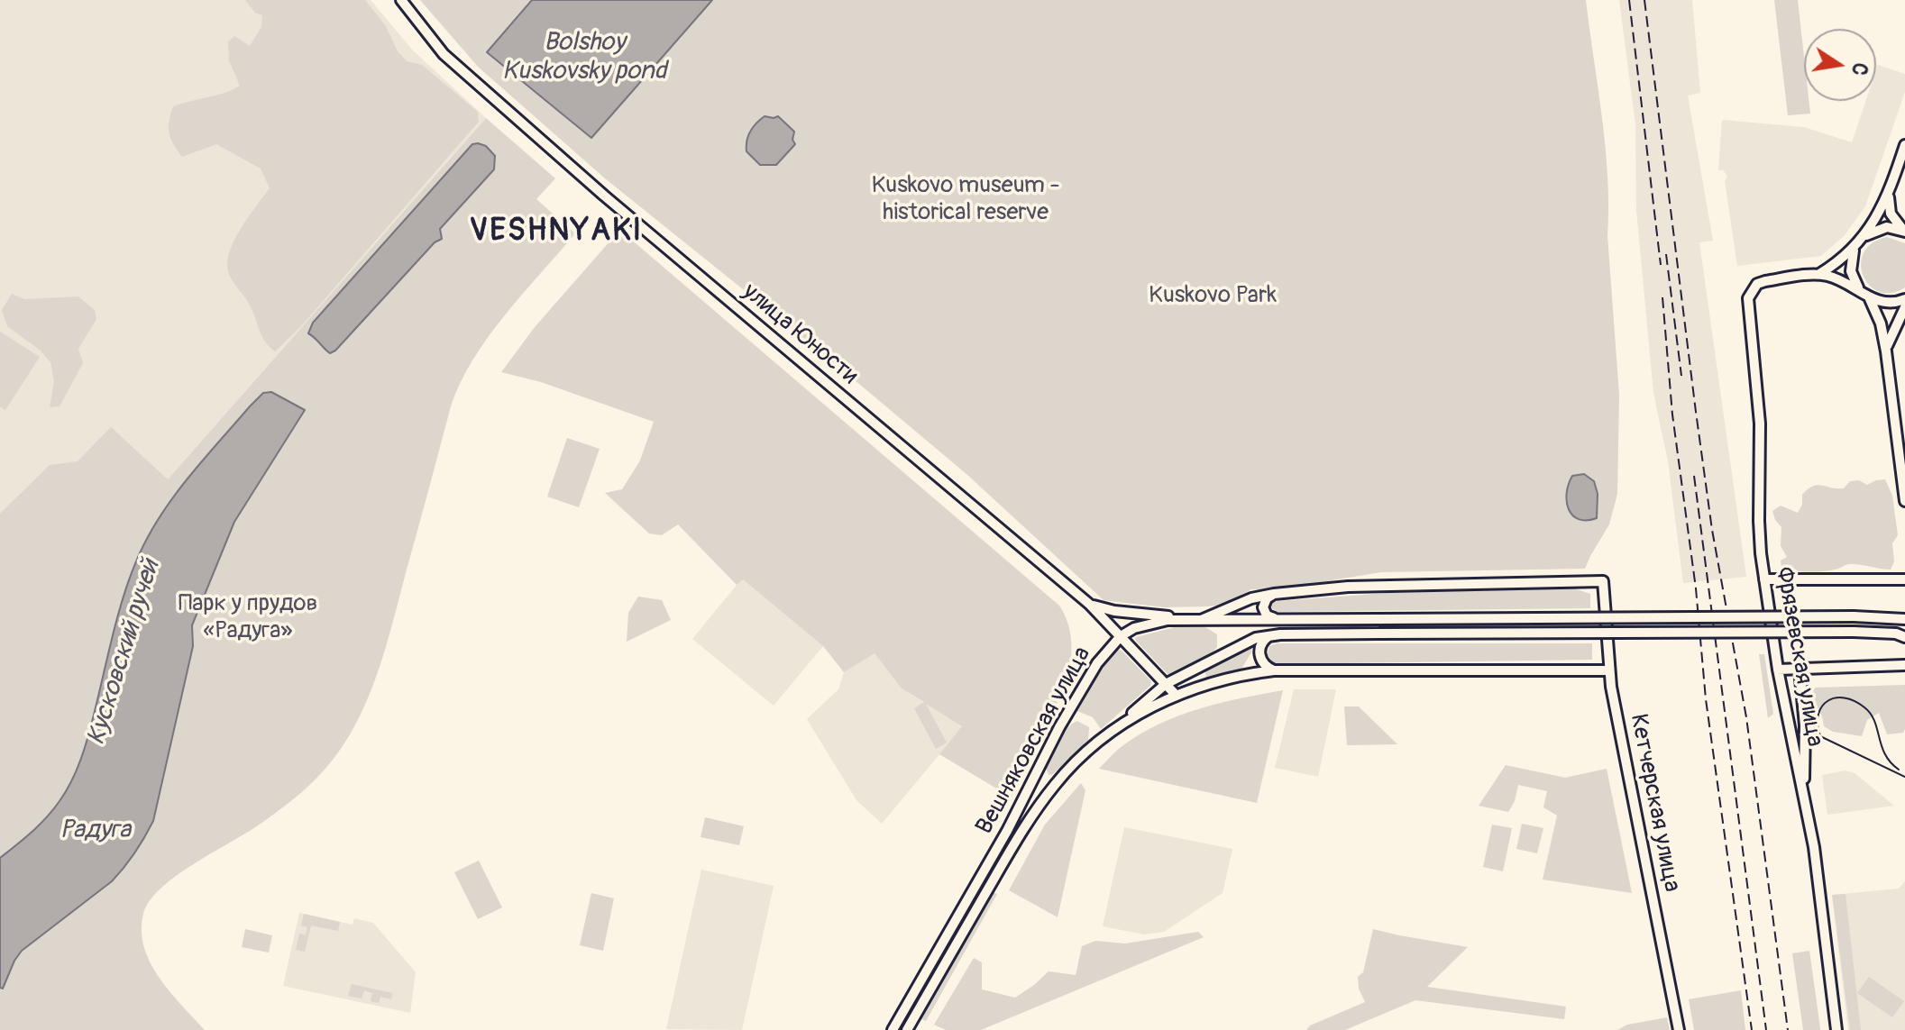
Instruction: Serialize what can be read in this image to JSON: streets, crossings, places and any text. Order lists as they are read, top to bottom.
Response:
{
  "streets": {
    "main road": [
      "улица Юности",
      "Фрязевская улица",
      "Вешняковская улица",
      "Кетчерская улица"
    ]
  },
  "crossings": [
    ["улица Юности", "Вешняковская улица"],
    ["Вешняковская улица", "Кетчерская улица"]
  ],
  "districts": ["VESHNYAKI"],
  "water": ["Bolshoy Kuskovsky pond", "Кусковский ручей", "Радуга"],
  "parks": ["Kuskovo museum - historical reserve", "Kuskovo Park", "Парк у прудов «Радуга»"],
  "north": "right"
}
